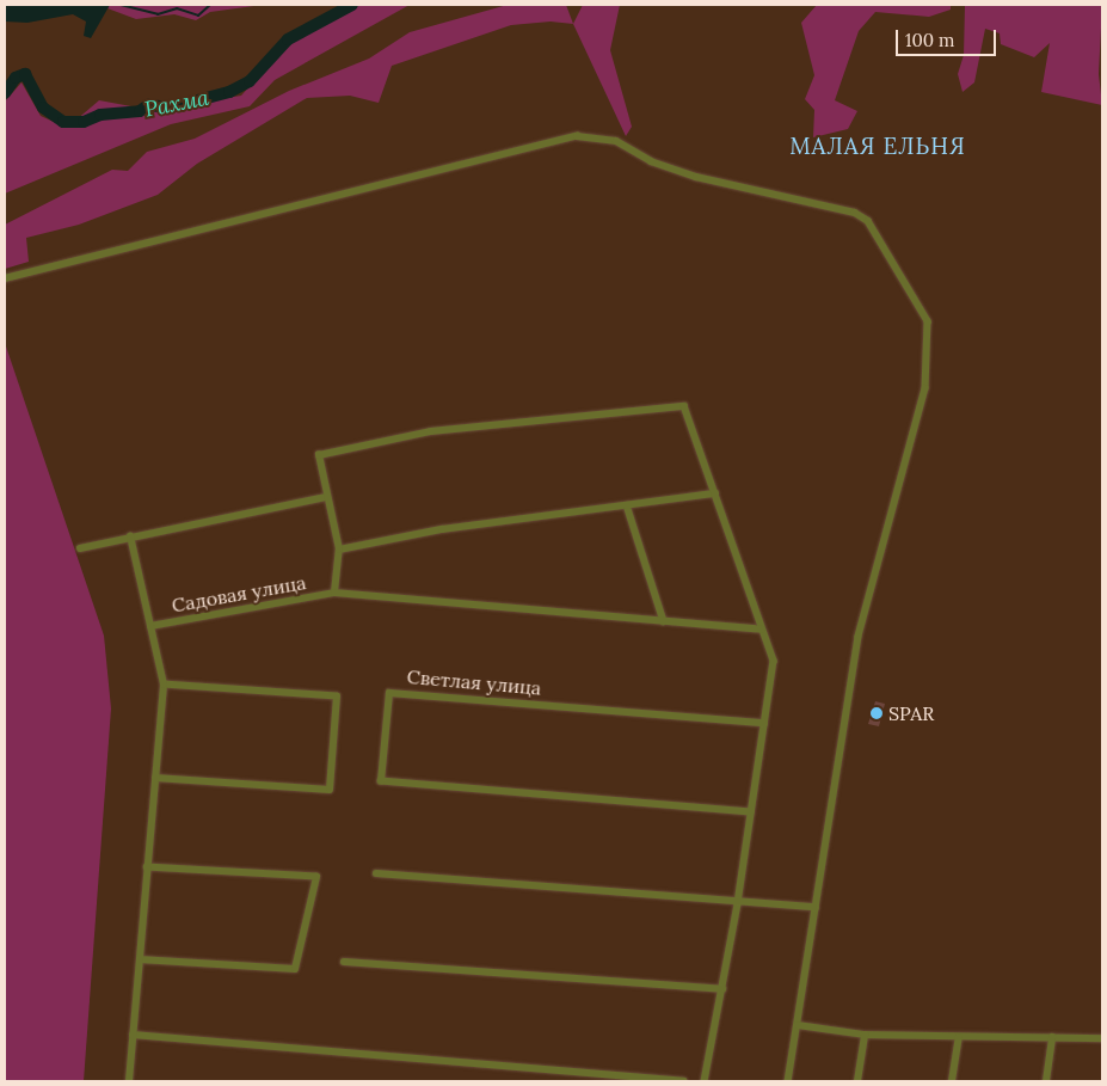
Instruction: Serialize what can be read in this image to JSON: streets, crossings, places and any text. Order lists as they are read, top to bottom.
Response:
{
  "streets": {
    "street": ["Садовая улица", "Светлая улица"]
  },
  "districts": ["МАЛАЯ ЕЛЬНЯ"],
  "water": ["Рахма"],
  "places": ["SPAR"],
  "scale_bar": "100 m"
}
